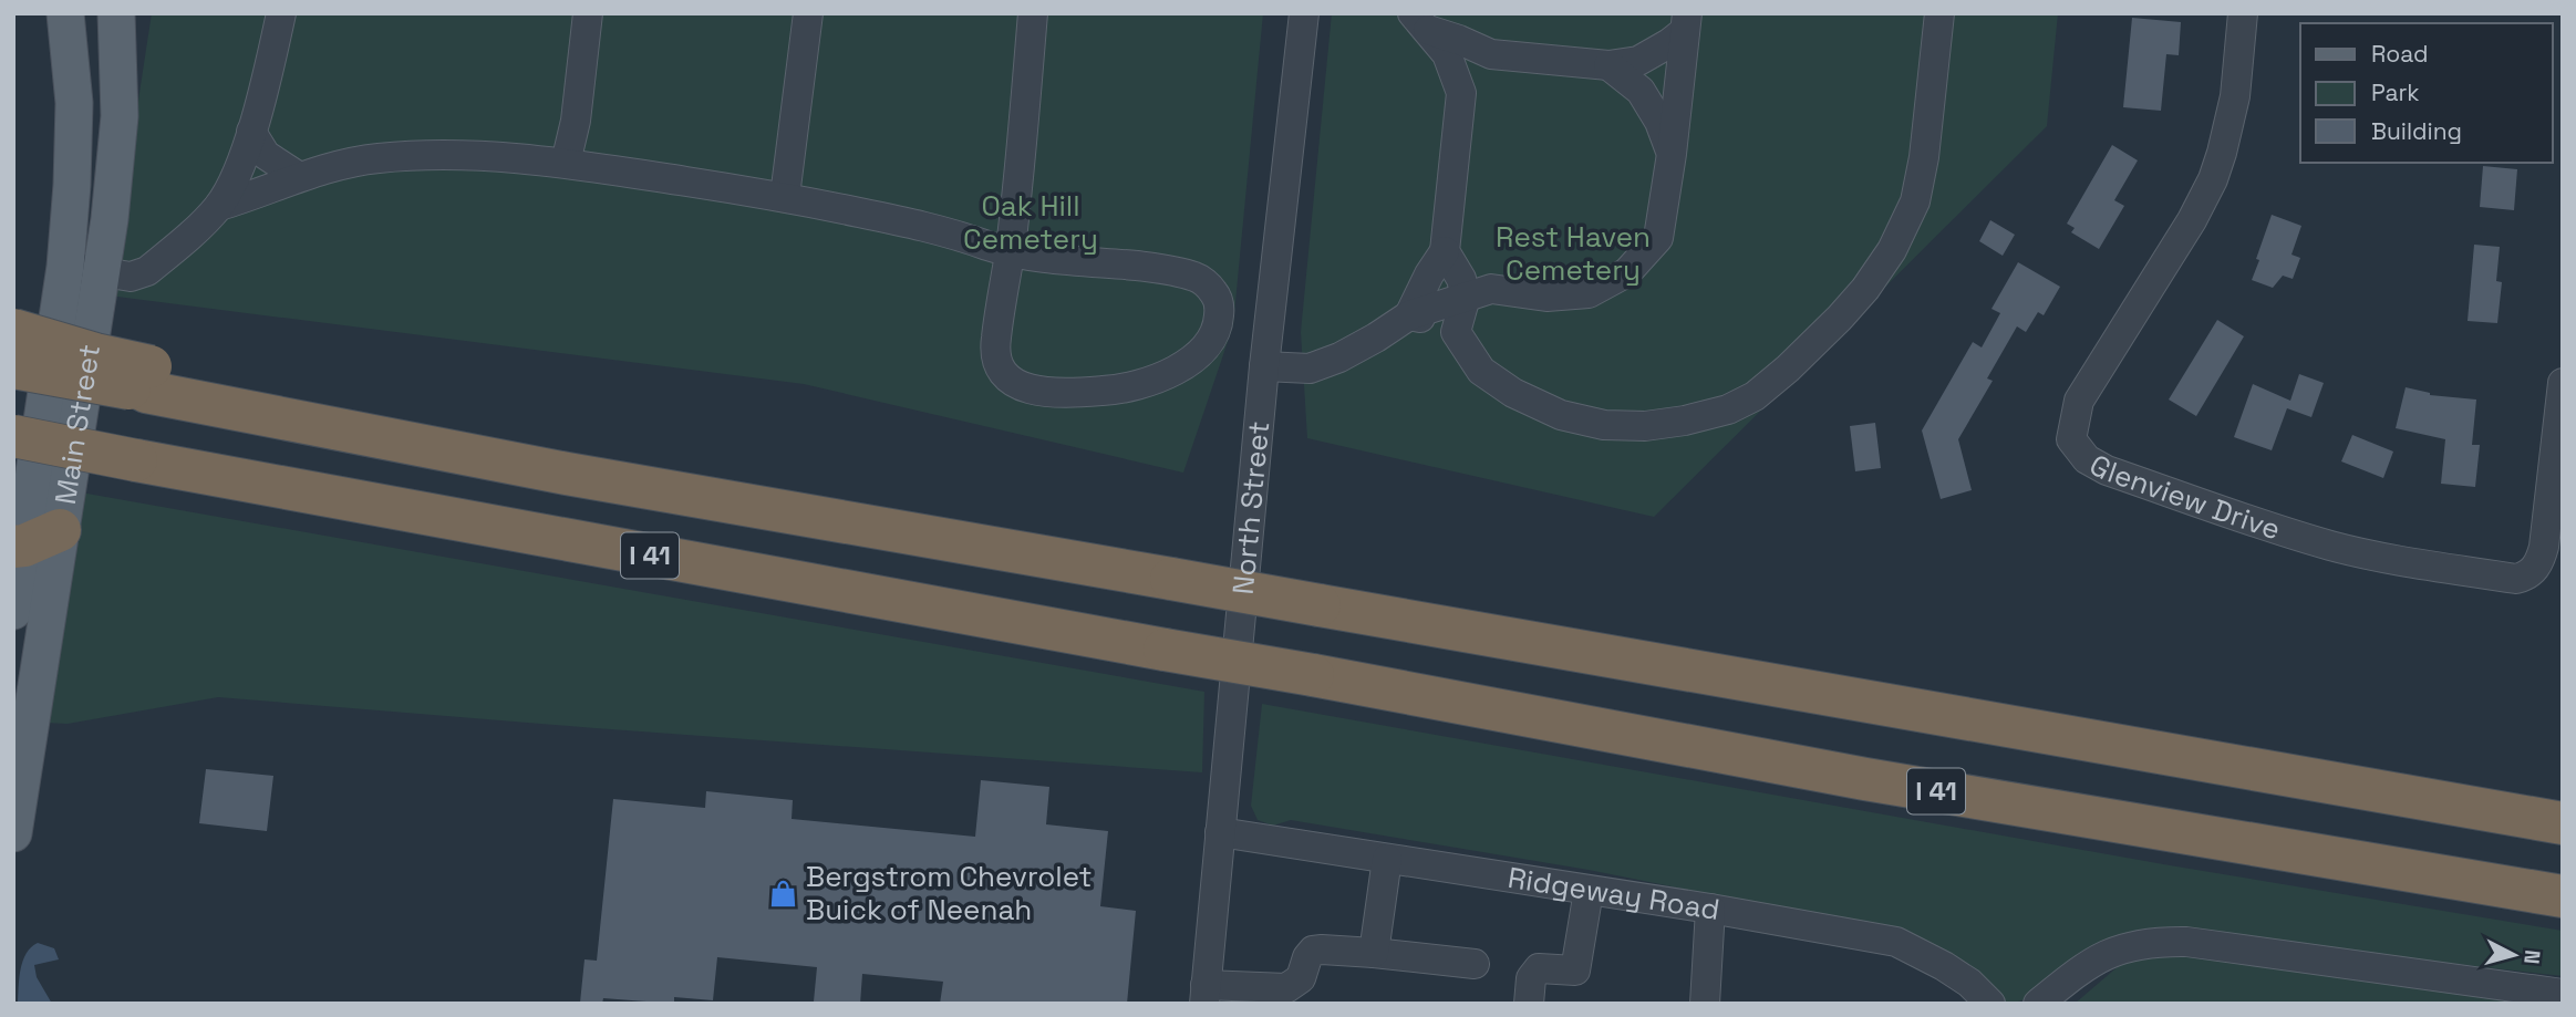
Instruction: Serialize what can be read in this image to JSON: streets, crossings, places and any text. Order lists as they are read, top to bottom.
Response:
{
  "streets": {
    "highway": ["I 41"],
    "main road": ["Main Street"],
    "street": ["Glenview Drive", "North Street", "Ridgeway Road"]
  },
  "crossings": [
    ["North Street", "Ridgeway Road"]
  ],
  "parks": ["Oak Hill Cemetery", "Rest Haven Cemetery"],
  "places": {
    "shop": ["Bergstrom Chevrolet Buick of Neenah"]
  },
  "legend": ["Road", "Park", "Building"],
  "north": "right"
}
